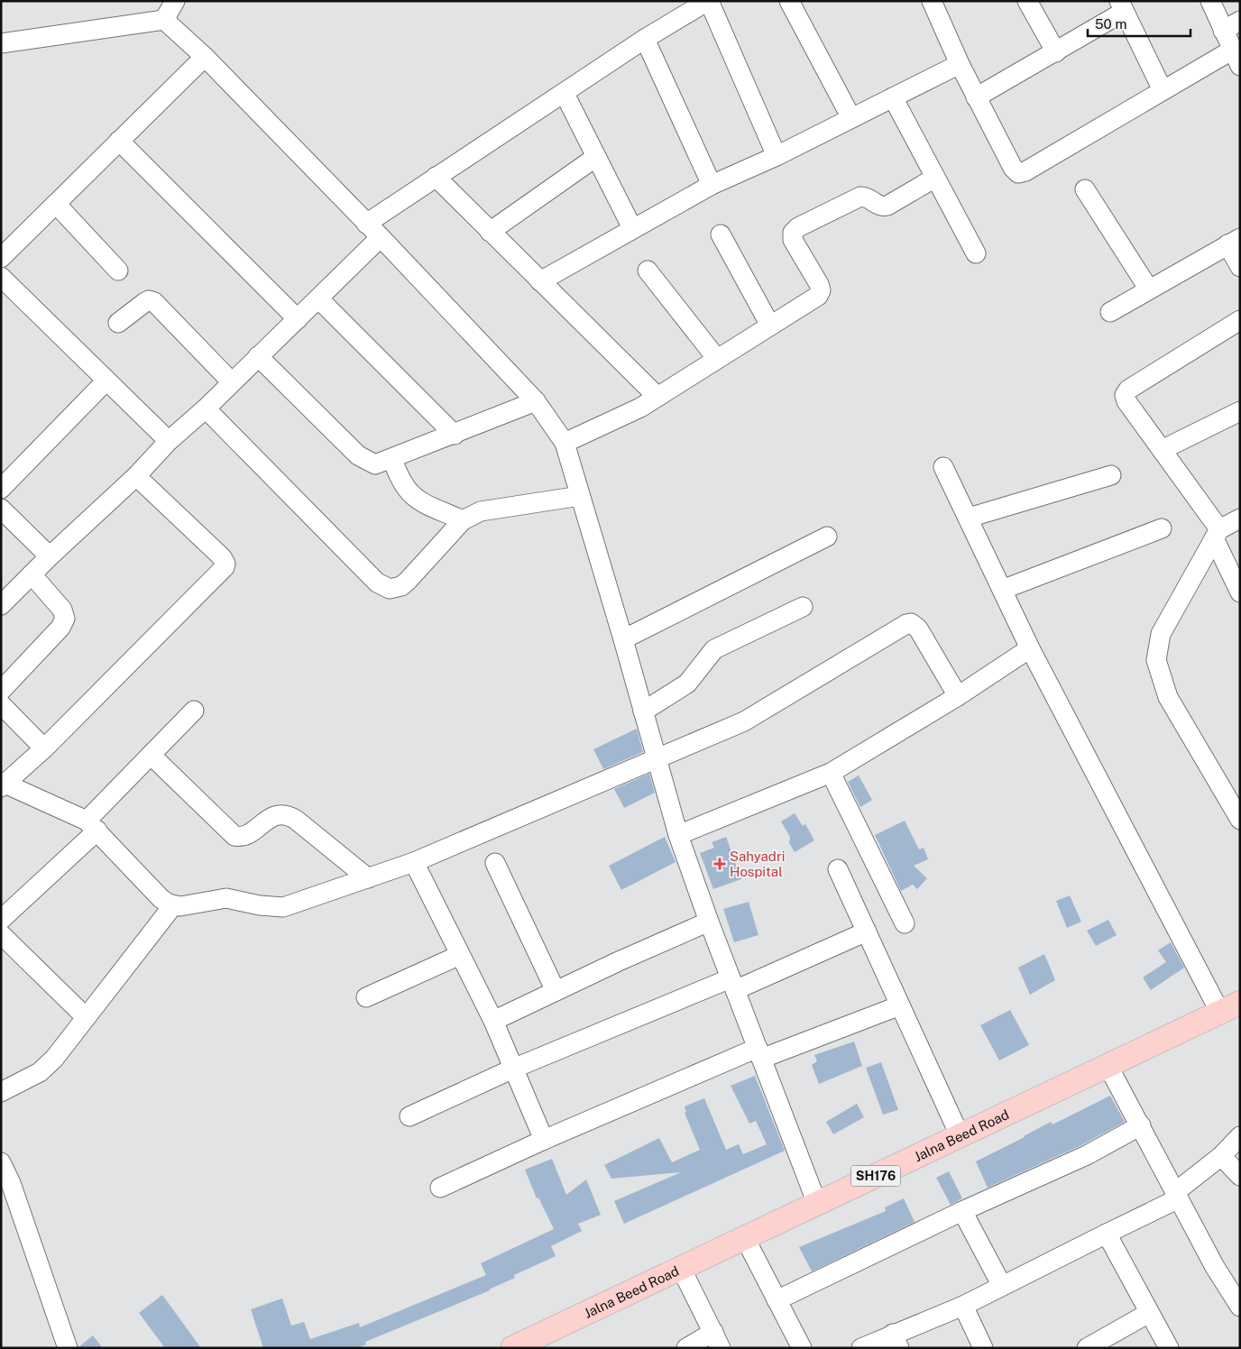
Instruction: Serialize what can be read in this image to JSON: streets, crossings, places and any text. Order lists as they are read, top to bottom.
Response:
{
  "streets": {
    "main road": ["Jalna Beed Road", "SH176"]
  },
  "places": {
    "health": ["Sahyadri Hospital"]
  },
  "scale_bar": "50 m"
}
